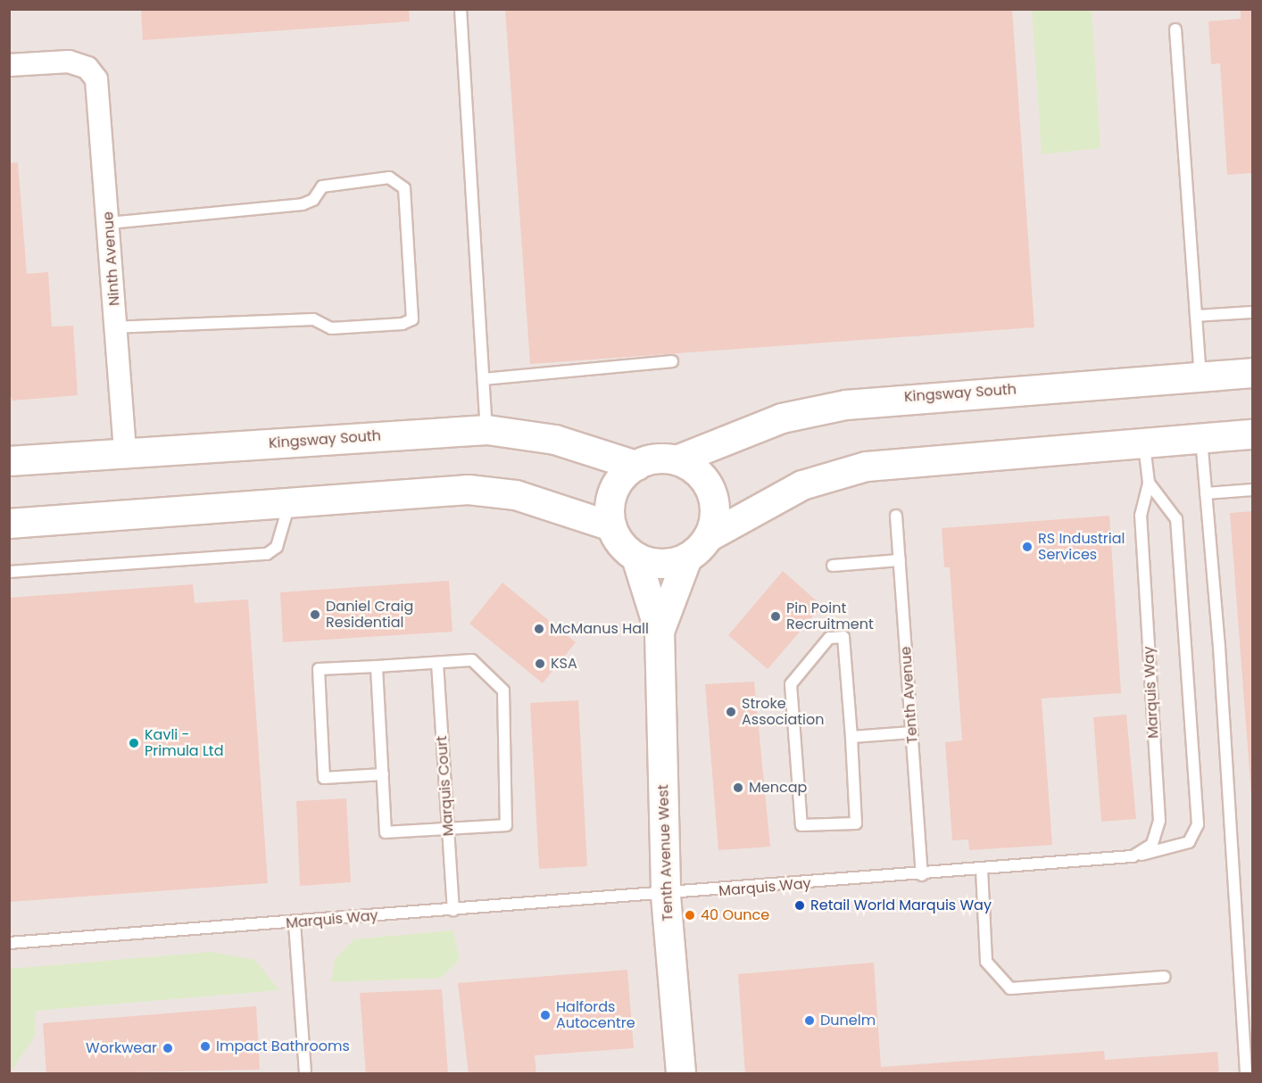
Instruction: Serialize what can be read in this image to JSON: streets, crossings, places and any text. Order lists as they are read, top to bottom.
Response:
{
  "streets": {
    "street": ["Ninth Avenue", "Kingsway South", "Tenth Avenue West"],
    "lane": ["Marquis Way", "Tenth Avenue", "Marquis Court"]
  },
  "crossings": [
    ["Ninth Avenue", "Kingsway South"],
    ["Kingsway South", "Tenth Avenue West"],
    ["Marquis Way", "Tenth Avenue"],
    ["Marquis Way", "Marquis Court"],
    ["Marquis Way", "Tenth Avenue West"]
  ],
  "places": [
    "RS Industrial Services",
    "Daniel Craig Residential",
    "Pin Point Recruitment",
    "McManus Hall",
    "KSA",
    "Stroke Association",
    "Kavli - Primula Ltd",
    "Mencap",
    "Retail World Marquis Way",
    "40 Ounce",
    "Halfords Autocentre",
    "Dunelm",
    "Impact Bathrooms",
    "Workwear"
  ]
}
